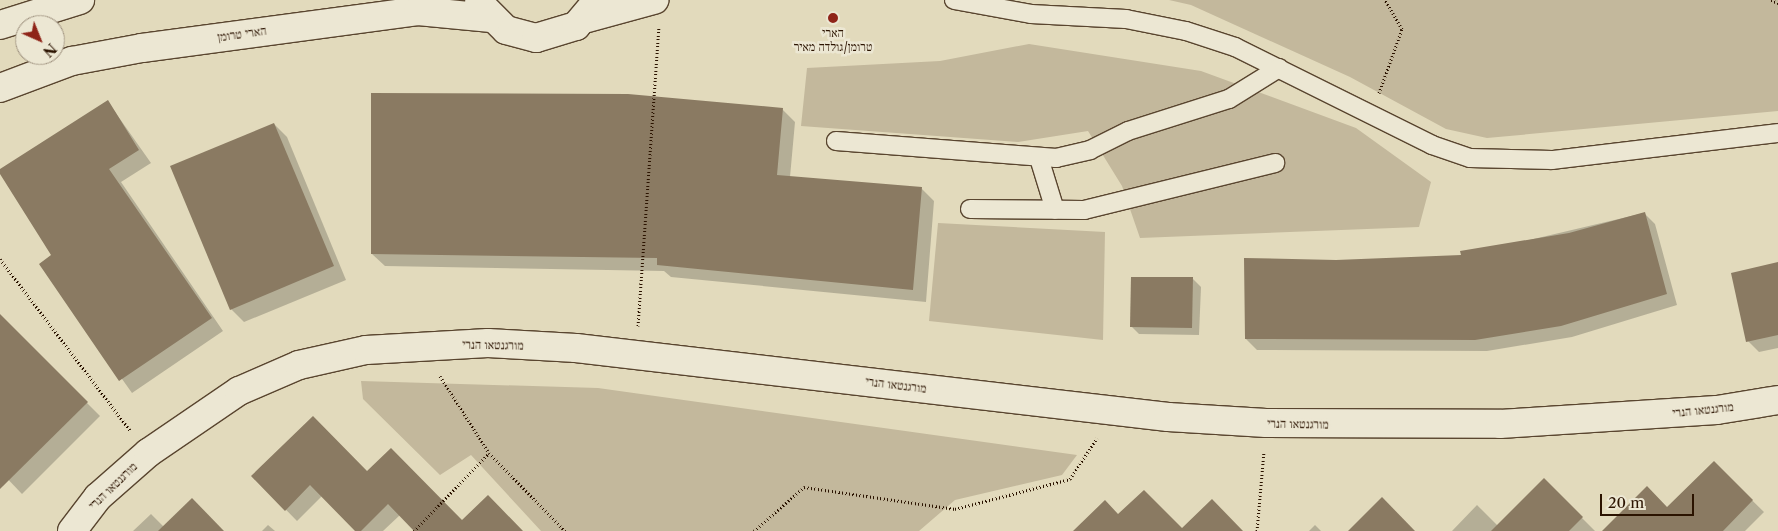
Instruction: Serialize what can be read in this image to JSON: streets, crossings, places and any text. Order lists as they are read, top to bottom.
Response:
{
  "streets": {
    "street": ["הארי טרומן", "מורגנטאו הנרי"]
  },
  "places": ["הארי טרומן/גולדה מאיר"],
  "scale_bar": "20 m",
  "north": "bottom right"
}
